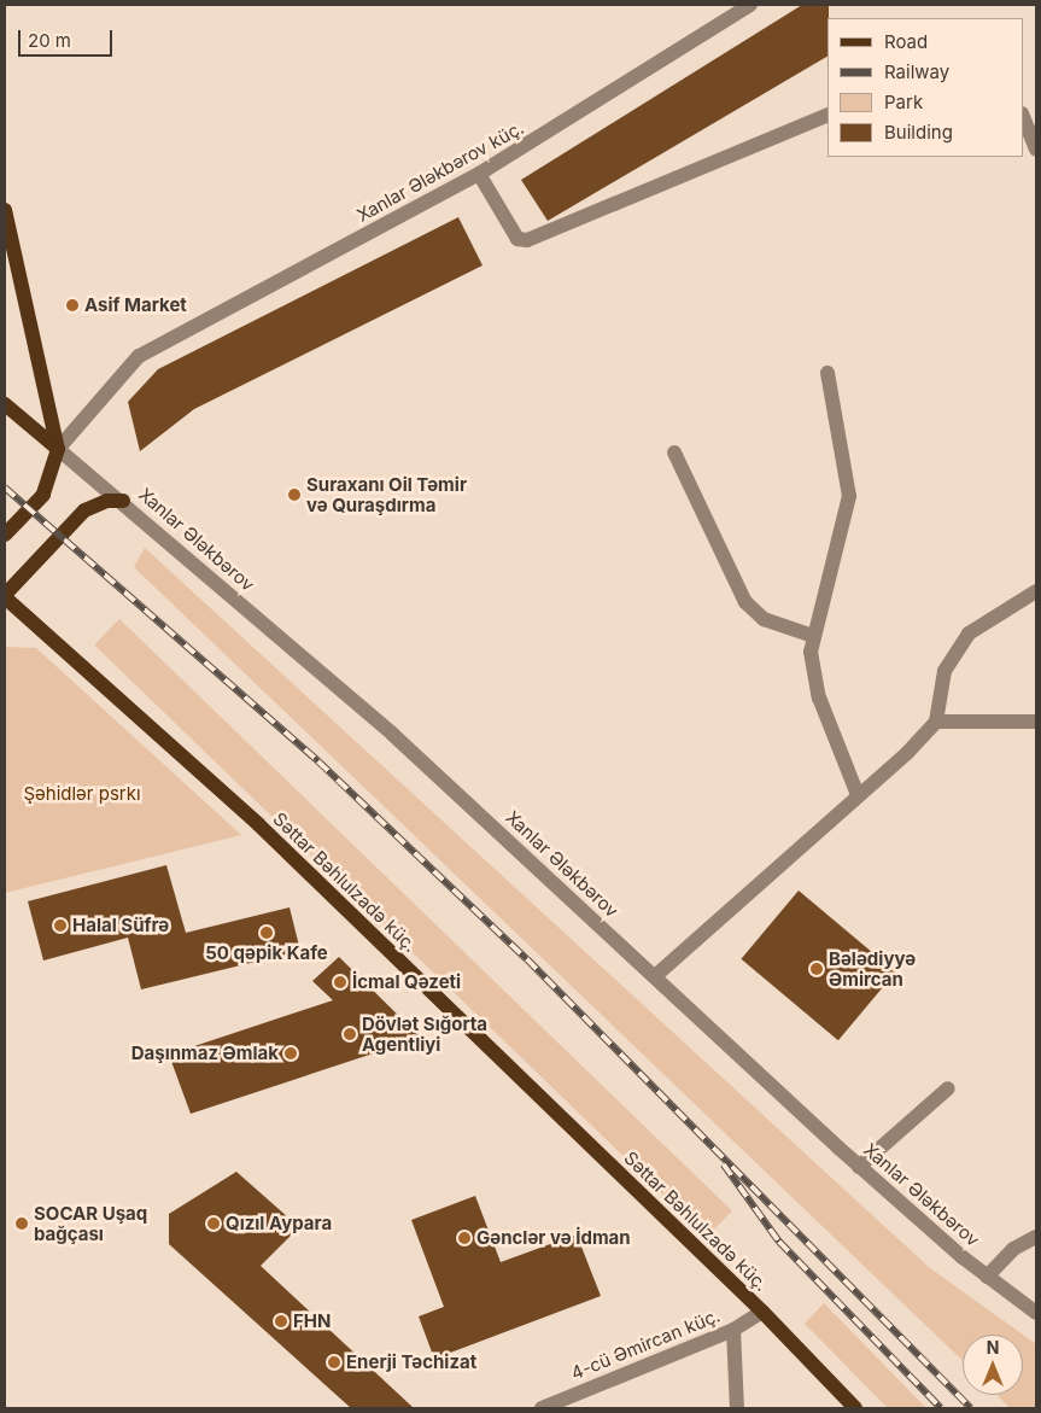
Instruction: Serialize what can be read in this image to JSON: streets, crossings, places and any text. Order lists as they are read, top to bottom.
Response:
{
  "streets": {
    "main road": ["Səttar Bəhlulzadə küç."],
    "street": ["Xanlar Ələkbərov küç.", "Xanlar Ələkbərov", "4-cü Əmircan küç."]
  },
  "crossings": [
    ["Xanlar Ələkbərov küç.", "Xanlar Ələkbərov"],
    ["Səttar Bəhlulzadə küç.", "4-cü Əmircan küç."]
  ],
  "parks": ["Şəhidlər psrkı"],
  "places": [
    "Asif Market",
    "Suraxanı Oil Təmir və Quraşdırma",
    "Halal Süfrə",
    "50 qəpik Kafe",
    "Bələdiyyə Əmircan",
    "İcmal Qəzeti",
    "Dövlət Sığorta Agentliyi",
    "Daşınmaz Əmlak",
    "SOCAR Uşaq bağçası",
    "Qızıl Aypara",
    "Gənclər və İdman",
    "FHN",
    "Enerji Təchizat"
  ],
  "legend": [
    "Road",
    "Railway",
    "Park",
    "Building"
  ],
  "scale_bar": "20 m",
  "north": "top"
}
